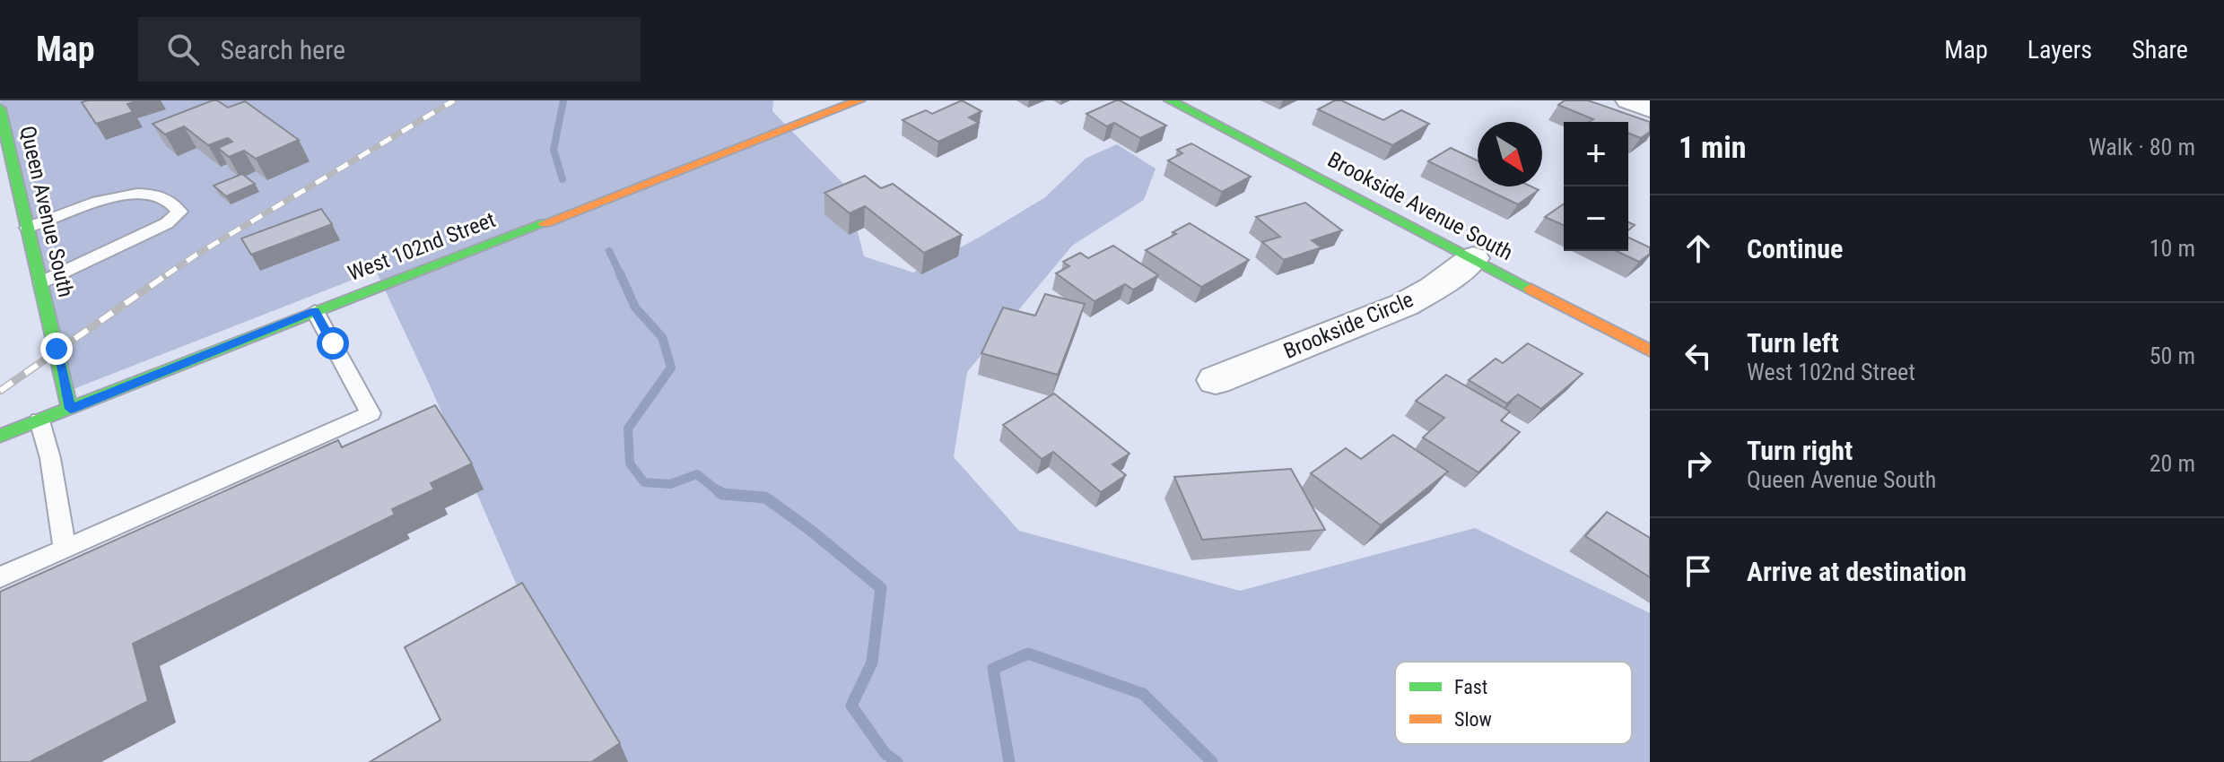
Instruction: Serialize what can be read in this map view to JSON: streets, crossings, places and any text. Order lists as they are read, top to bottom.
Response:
{
  "streets": {
    "street": [
      "Brookside Avenue South",
      "Queen Avenue South",
      "West 102nd Street",
      "Brookside Circle"
    ]
  },
  "crossings": [
    ["Brookside Avenue South", "Brookside Circle"],
    ["Queen Avenue South", "West 102nd Street"]
  ],
  "legend": ["Fast", "Slow"],
  "north": "bottom right",
  "page": {
    "header": "Map",
    "search": "Search here",
    "nav": ["Map", "Layers", "Share"],
    "heading": ["1 min", "Walk · 80 m"],
    "map_buttons": ["+", "−"],
    "list": [
      ["Continue", "10 m"],
      ["Turn left", "West 102nd Street", "50 m"],
      ["Turn right", "Queen Avenue South", "20 m"],
      "Arrive at destination"
    ]
  }
}
